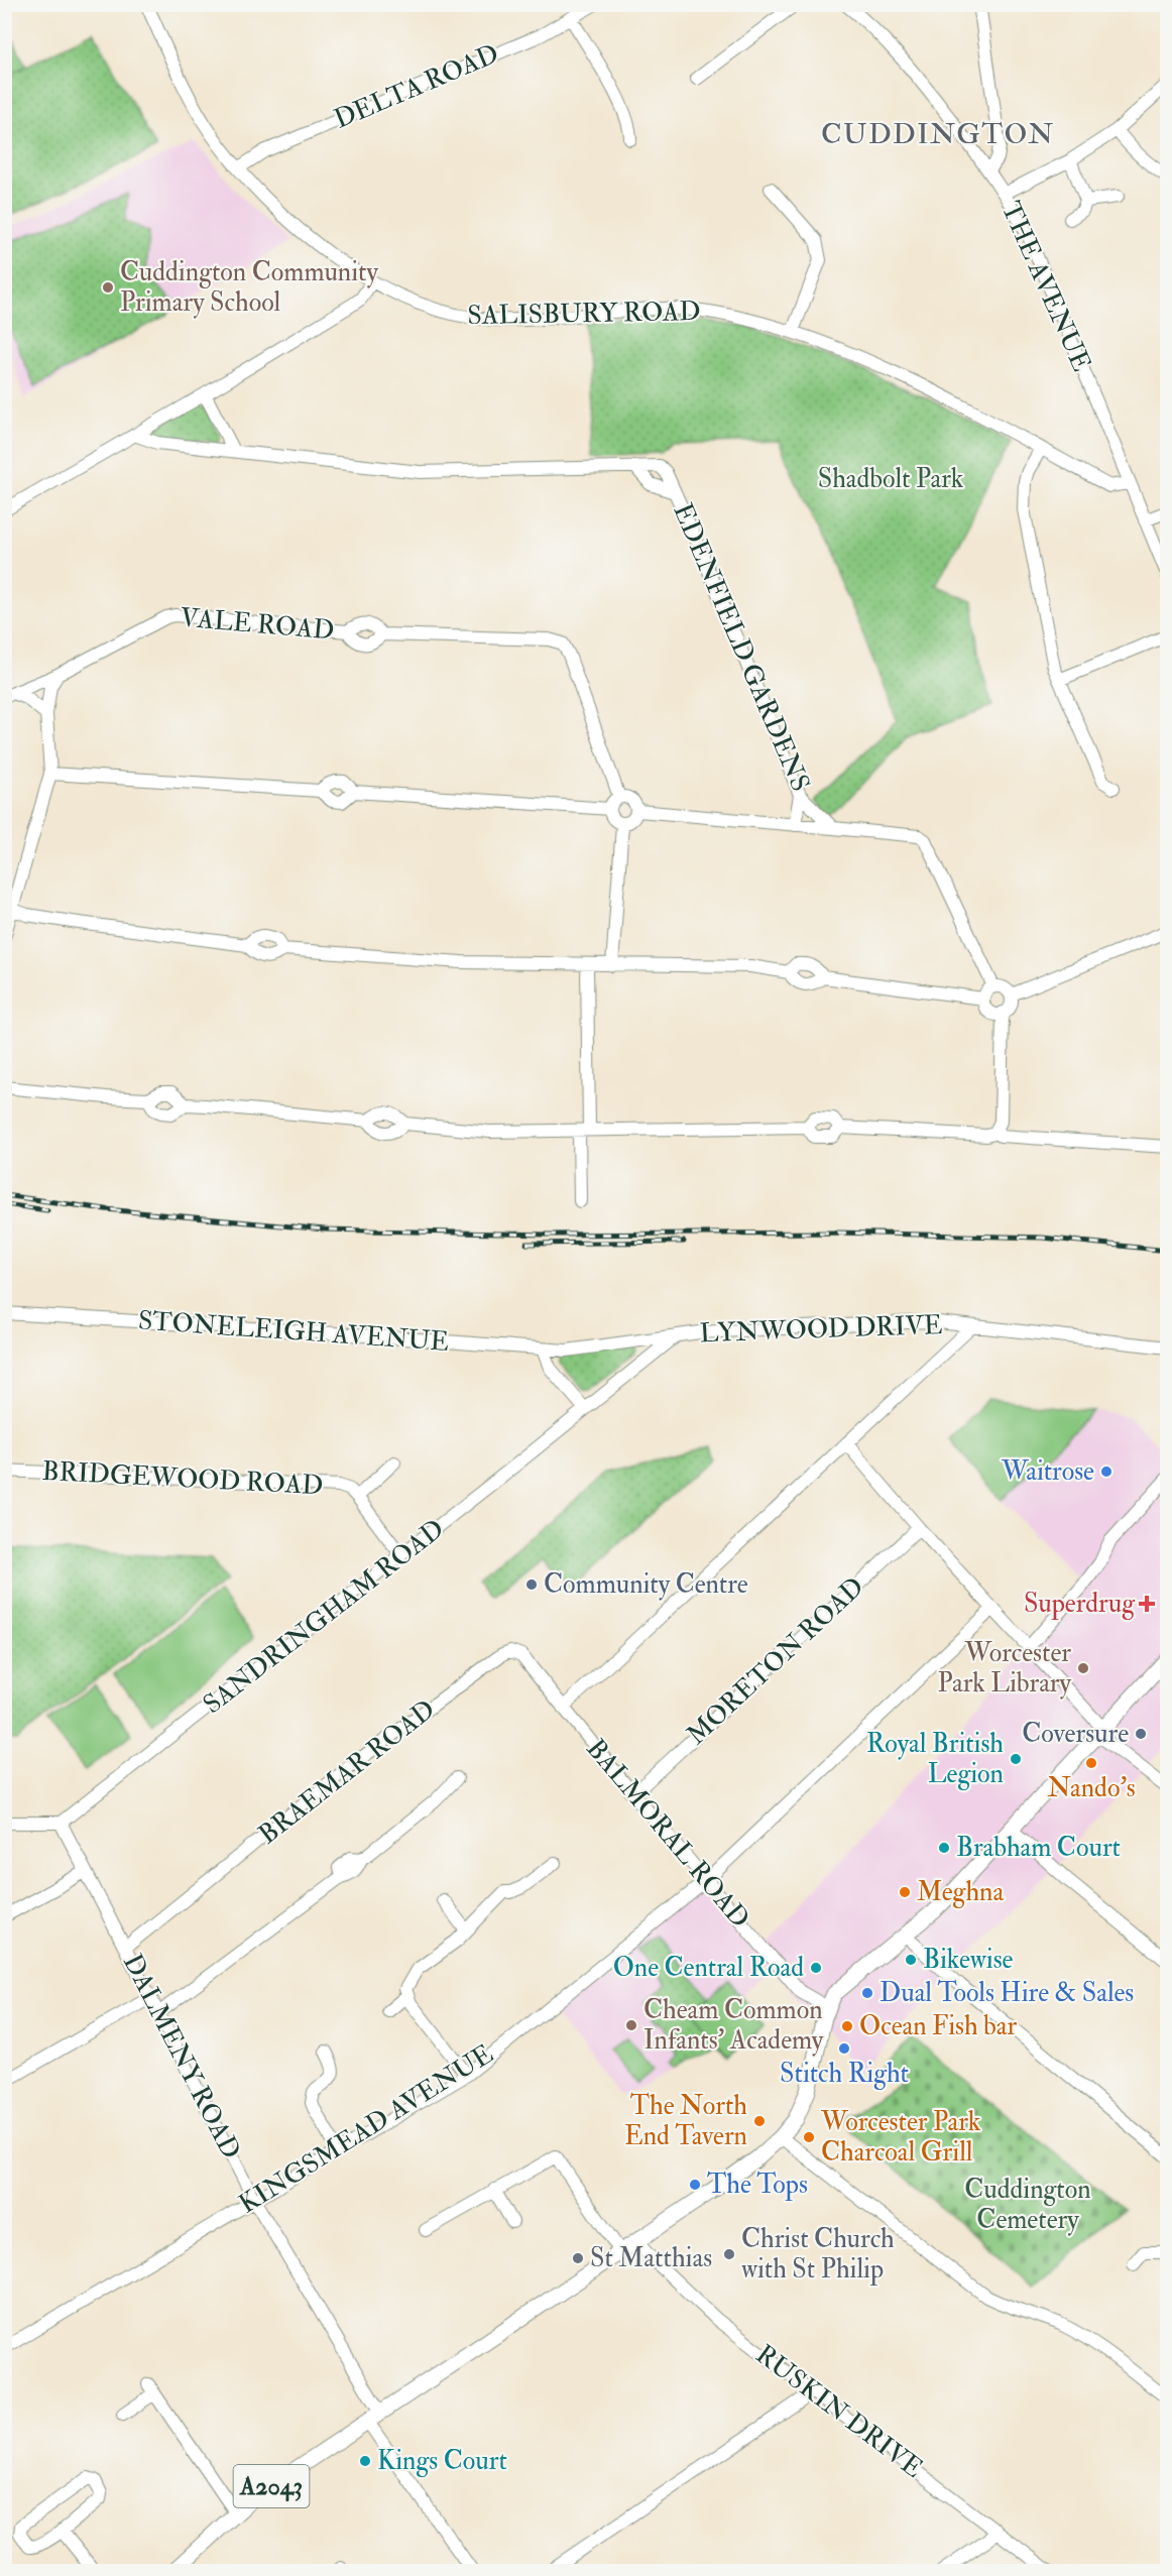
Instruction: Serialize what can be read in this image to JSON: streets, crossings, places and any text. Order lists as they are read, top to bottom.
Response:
{
  "streets": {
    "main road": ["A2043"],
    "street": [
      "DELTA ROAD",
      "THE AVENUE",
      "SALISBURY ROAD",
      "VALE ROAD",
      "EDENFIELD GARDENS",
      "LYNWOOD DRIVE",
      "STONELEIGH AVENUE",
      "BRIDGEWOOD ROAD",
      "SANDRINGHAM ROAD",
      "MORETON ROAD",
      "BRAEMAR ROAD",
      "BALMORAL ROAD",
      "DALMENY ROAD",
      "KINGSMEAD AVENUE",
      "RUSKIN DRIVE"
    ]
  },
  "crossings": [
    ["DELTA ROAD", "SALISBURY ROAD"],
    ["THE AVENUE", "SALISBURY ROAD"],
    ["LYNWOOD DRIVE", "STONELEIGH AVENUE"],
    ["LYNWOOD DRIVE", "SANDRINGHAM ROAD"],
    ["BRIDGEWOOD ROAD", "SANDRINGHAM ROAD"],
    ["SANDRINGHAM ROAD", "DALMENY ROAD"],
    ["MORETON ROAD", "BALMORAL ROAD"],
    ["BRAEMAR ROAD", "BALMORAL ROAD"],
    ["BRAEMAR ROAD", "DALMENY ROAD"],
    ["BALMORAL ROAD", "KINGSMEAD AVENUE"],
    ["BALMORAL ROAD", "A2043"],
    ["DALMENY ROAD", "KINGSMEAD AVENUE"],
    ["DALMENY ROAD", "A2043"],
    ["RUSKIN DRIVE", "A2043"]
  ],
  "districts": ["CUDDINGTON"],
  "parks": ["Shadbolt Park", "Cuddington Cemetery"],
  "places": {
    "other": [
      "Cuddington Community Primary School",
      "Waitrose",
      "Community Centre",
      "Worcester Park Library",
      "Coversure",
      "Royal British Legion",
      "Nando's",
      "Brabham Court",
      "Meghna",
      "Bikewise",
      "One Central Road",
      "Dual Tools Hire & Sales",
      "Cheam Common Infants' Academy",
      "Ocean Fish bar",
      "Stitch Right",
      "The North End Tavern",
      "Worcester Park Charcoal Grill",
      "The Tops",
      "Christ Church with St Philip",
      "St Matthias",
      "Kings Court"
    ],
    "health": ["Superdrug"]
  }
}
